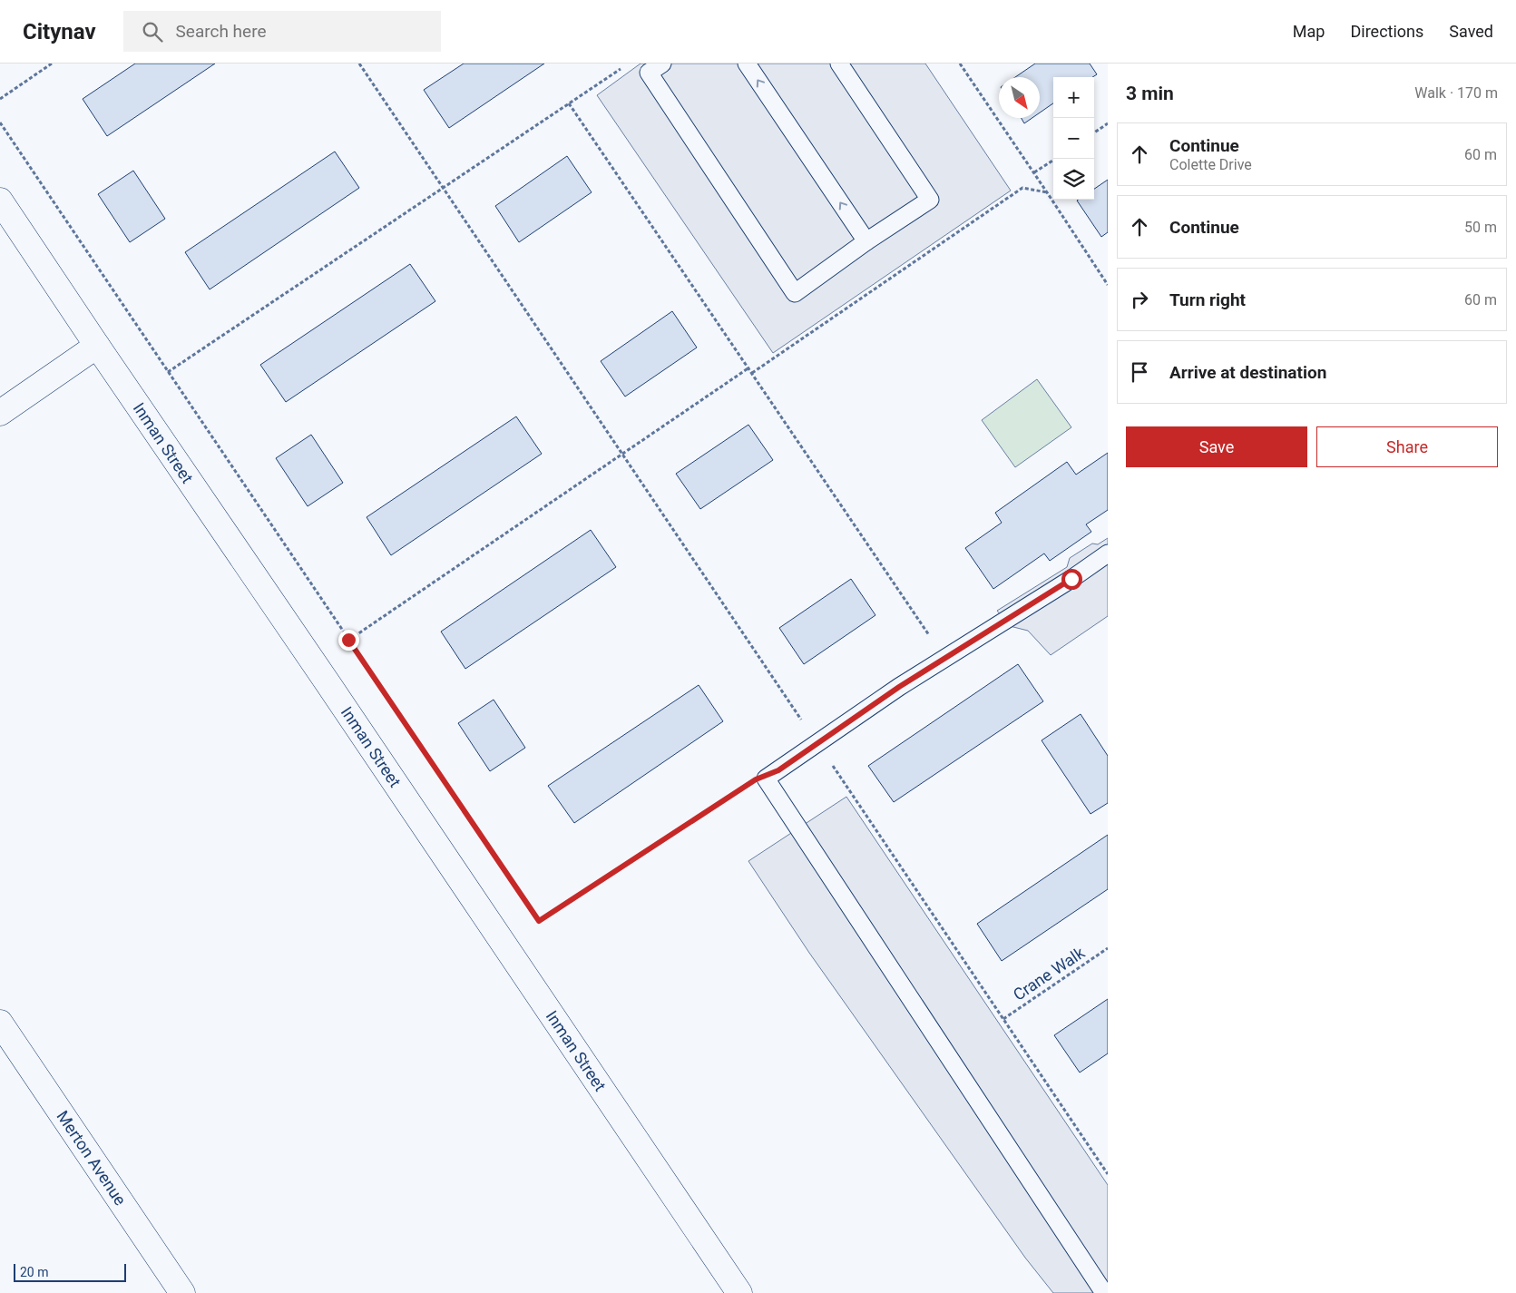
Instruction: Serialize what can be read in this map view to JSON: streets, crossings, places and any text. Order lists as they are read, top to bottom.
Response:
{
  "streets": {
    "street": ["Inman Street", "Merton Avenue"],
    "path": ["Crane Walk"]
  },
  "scale_bar": "20 m",
  "north": "bottom right",
  "page": {
    "header": "Citynav",
    "search": "Search here",
    "nav": ["Map", "Directions", "Saved"],
    "heading": ["3 min", "Walk · 170 m"],
    "map_buttons": ["+", "−"],
    "list": [
      ["Continue", "Colette Drive", "60 m"],
      ["Continue", "50 m"],
      ["Turn right", "60 m"],
      "Arrive at destination"
    ],
    "buttons": ["Save", "Share"],
    "scale": "20 m"
  }
}
